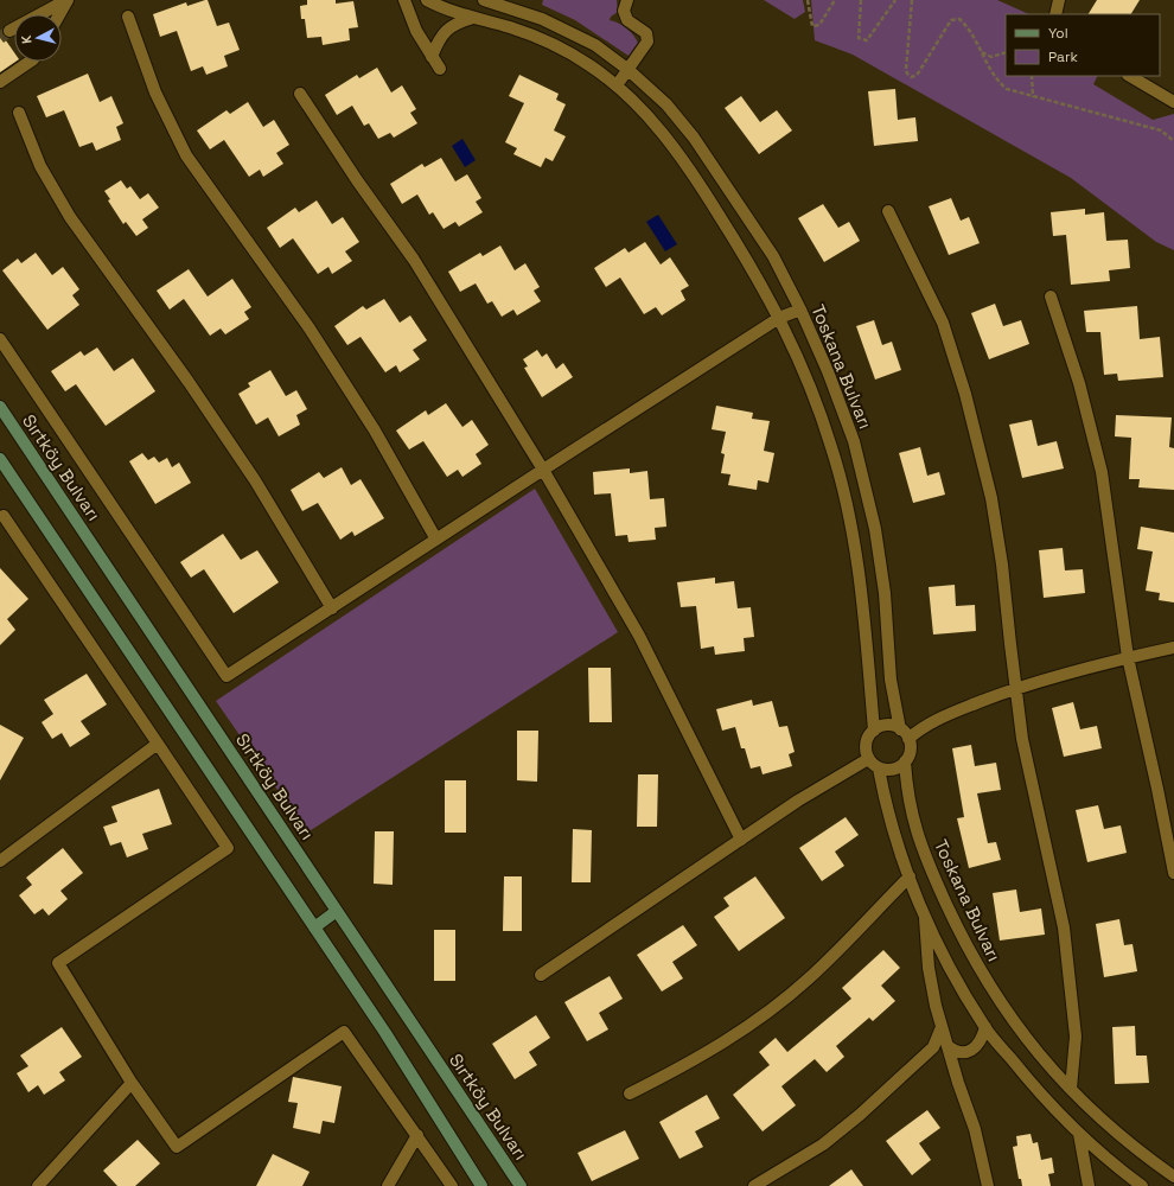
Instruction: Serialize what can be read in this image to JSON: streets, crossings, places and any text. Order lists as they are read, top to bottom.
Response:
{
  "streets": {
    "main road": ["Sırtköy Bulvarı"],
    "street": ["Toskana Bulvarı"]
  },
  "legend": ["Yol", "Park"],
  "north": "left"
}
